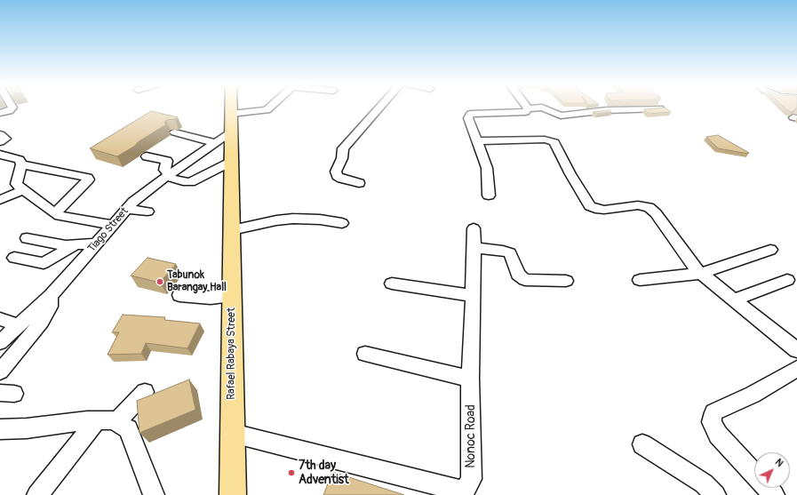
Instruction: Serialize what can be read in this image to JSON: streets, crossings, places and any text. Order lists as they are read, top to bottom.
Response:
{
  "streets": {
    "main road": ["Rafael Rabaya Street"],
    "street": ["Tiago Street", "Nonoc Road"]
  },
  "crossings": [
    ["Tiago Street", "Rafael Rabaya Street"],
    ["Rafael Rabaya Street", "Nonoc Road"]
  ],
  "places": ["Tabunok Barangay Hall", "7th day Adventist"],
  "north": "top right"
}
